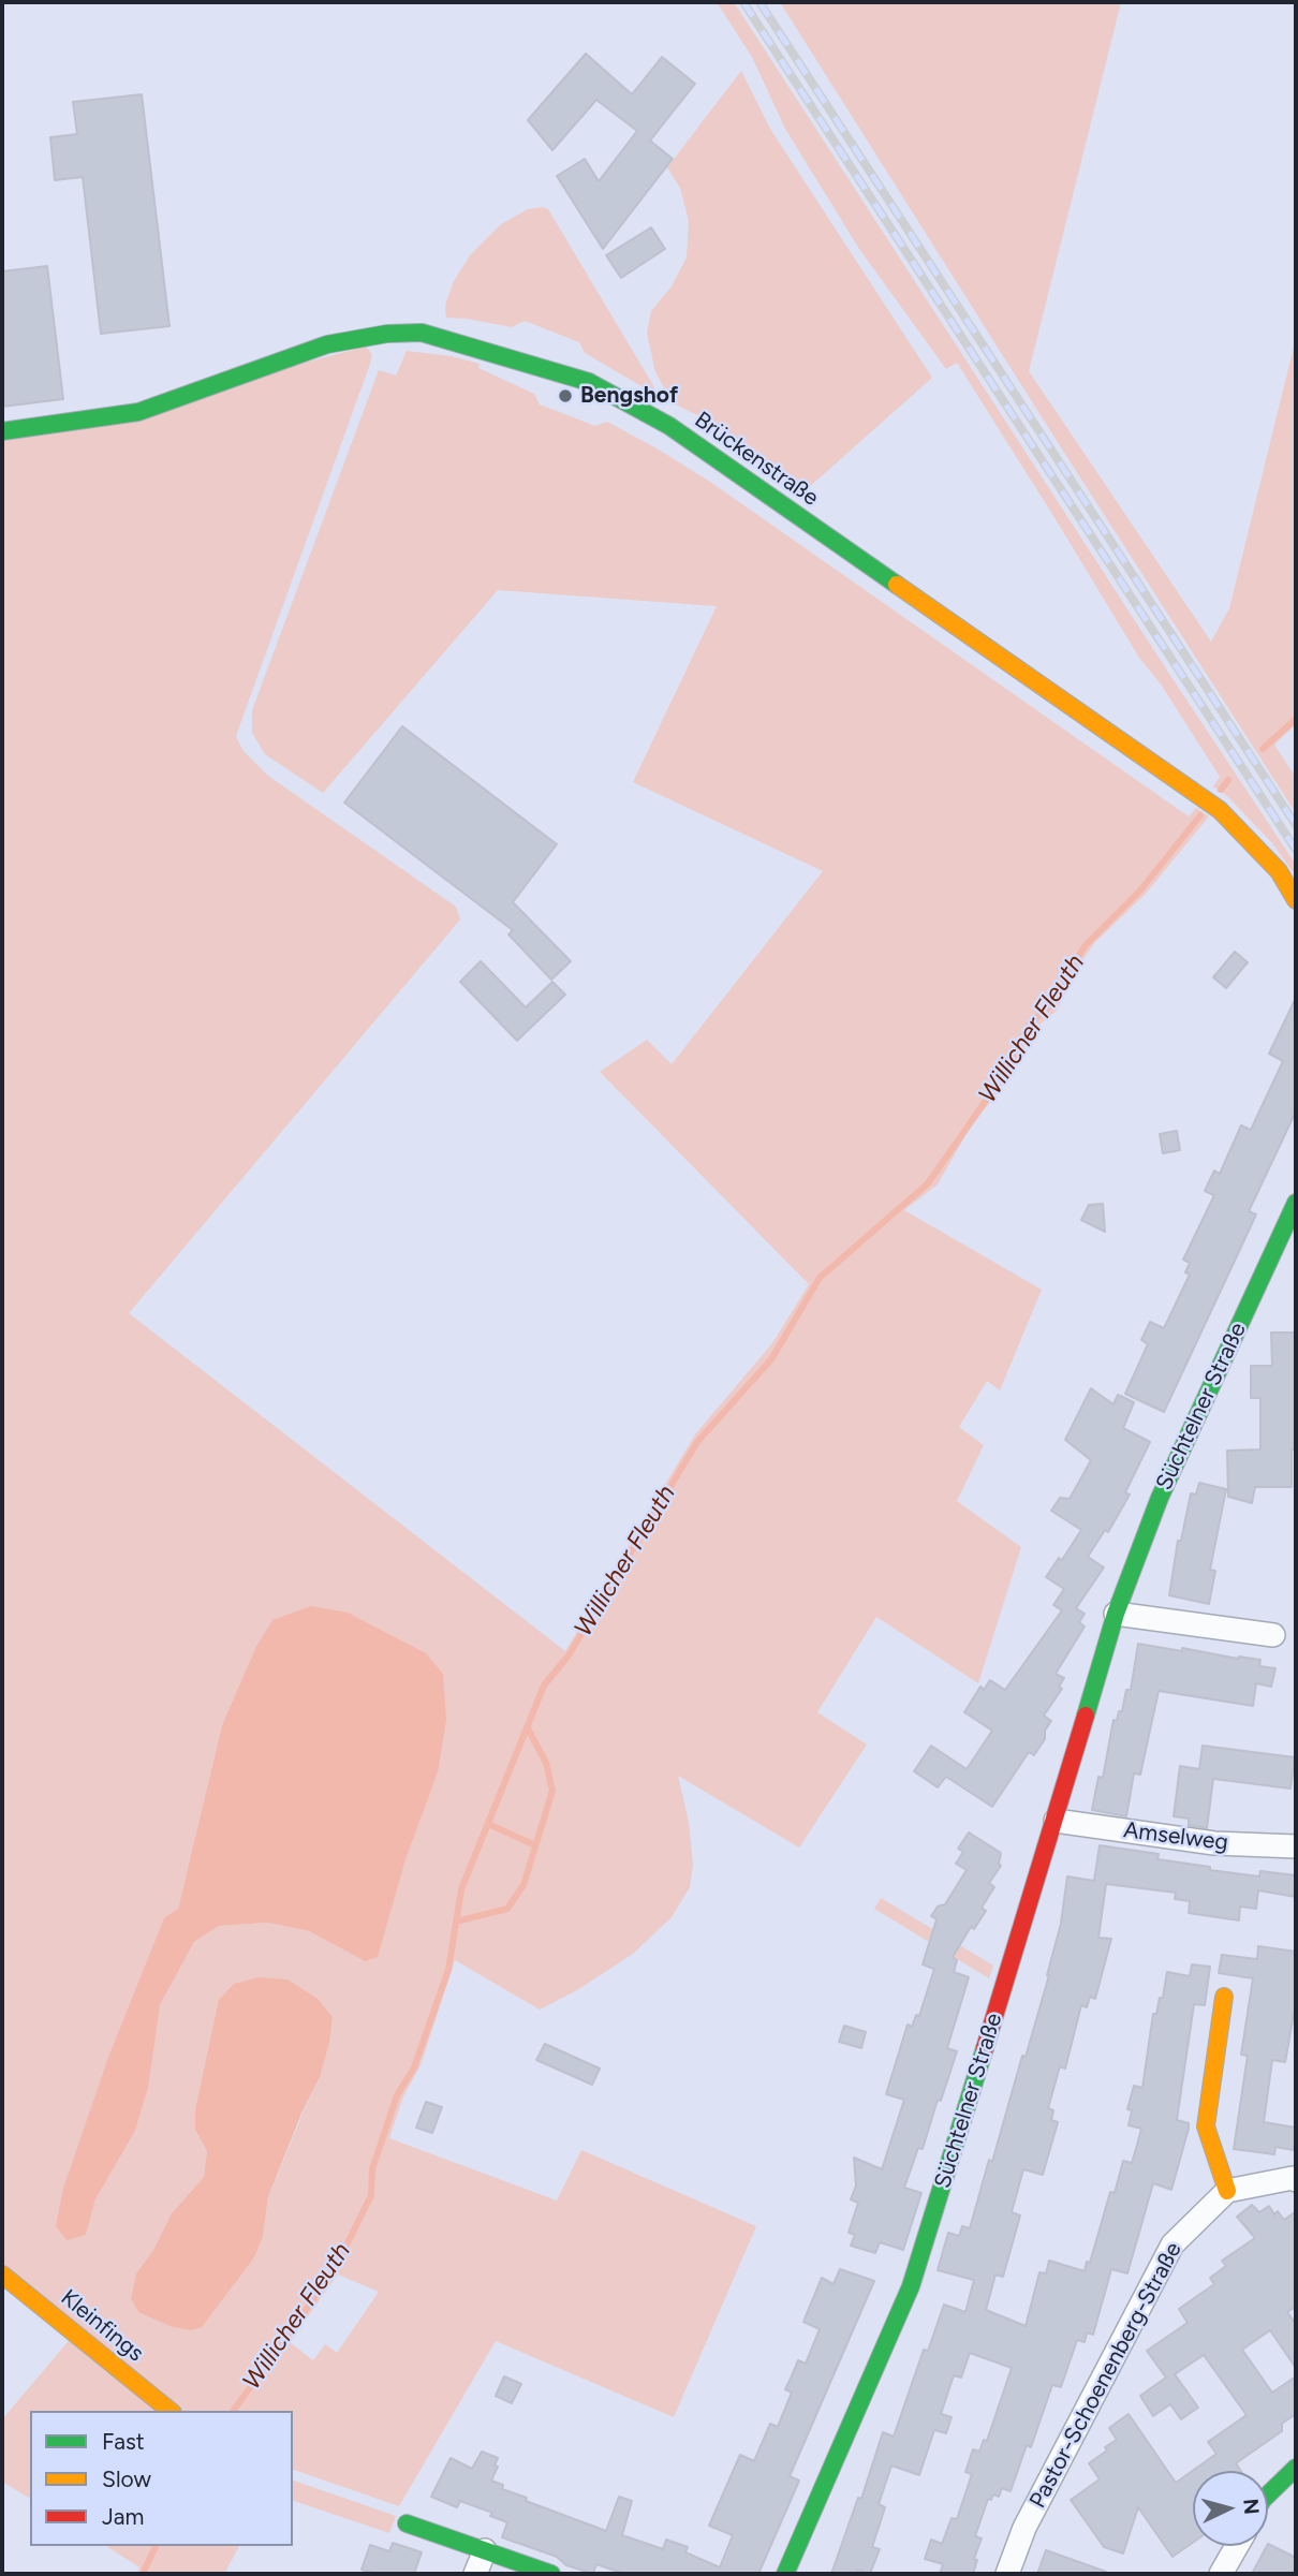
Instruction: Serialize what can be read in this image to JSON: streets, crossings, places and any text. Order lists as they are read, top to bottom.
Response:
{
  "streets": {
    "street": [
      "Brückenstraße",
      "Süchtelner Straße",
      "Amselweg",
      "Kleinfings",
      "Pastor-Schoenenberg-Straße"
    ]
  },
  "crossings": [
    ["Süchtelner Straße", "Amselweg"]
  ],
  "water": ["Willicher Fleuth"],
  "places": ["Bengshof"],
  "legend": ["Fast", "Slow", "Jam"],
  "north": "right"
}
